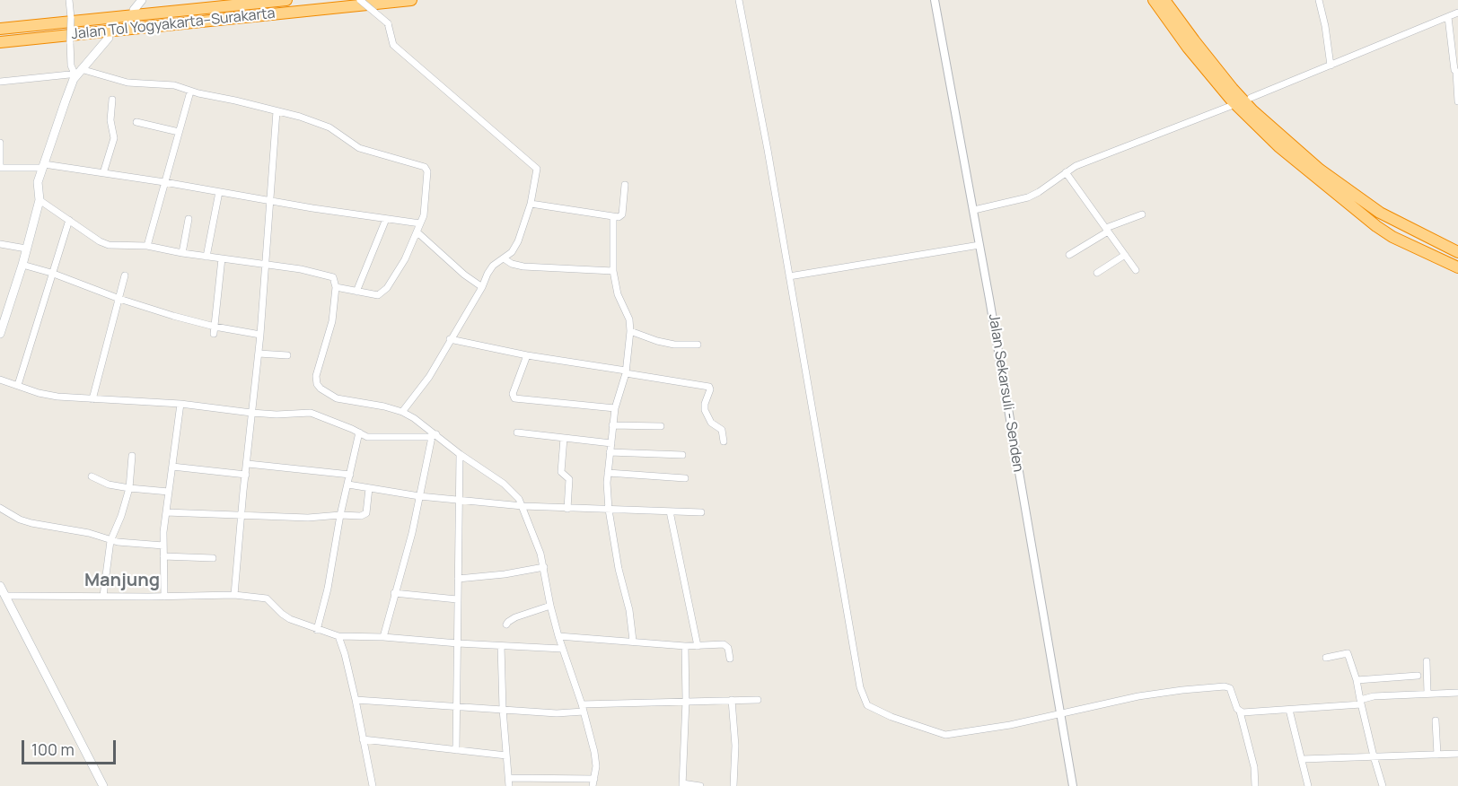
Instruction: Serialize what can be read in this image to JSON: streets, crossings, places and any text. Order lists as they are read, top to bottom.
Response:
{
  "streets": {
    "highway": ["Jalan Tol Yogyakarta–Surakarta"],
    "street": ["Jalan Sekarsuli - Senden"]
  },
  "districts": ["Manjung"],
  "scale_bar": "100 m"
}
